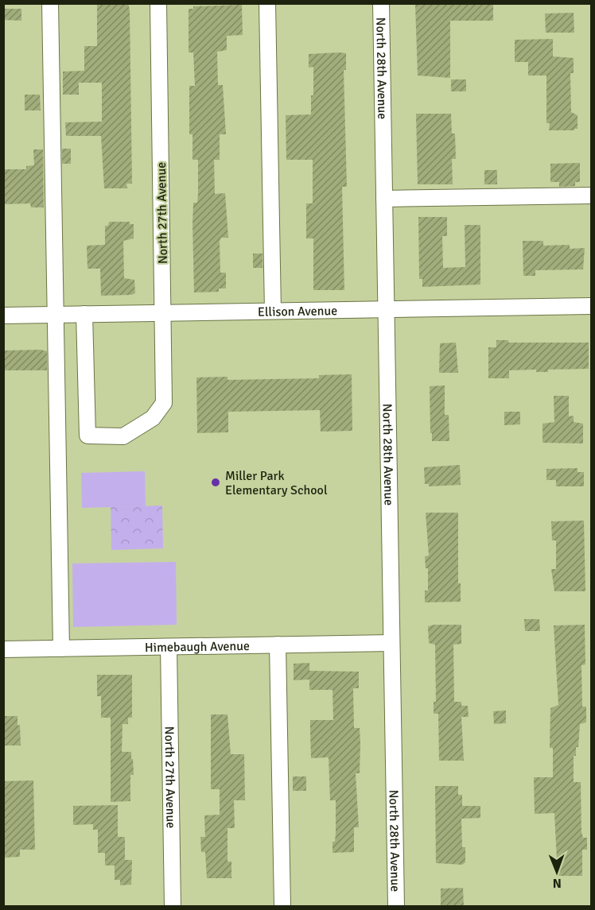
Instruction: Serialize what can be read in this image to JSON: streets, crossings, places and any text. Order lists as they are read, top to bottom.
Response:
{
  "streets": {
    "street": [
      "North 28th Avenue",
      "North 27th Avenue",
      "Ellison Avenue",
      "Himebaugh Avenue"
    ]
  },
  "crossings": [
    ["North 28th Avenue", "Ellison Avenue"],
    ["North 28th Avenue", "Himebaugh Avenue"],
    ["North 27th Avenue", "Ellison Avenue"],
    ["North 27th Avenue", "Himebaugh Avenue"]
  ],
  "places": ["Miller Park Elementary School"],
  "north": "bottom"
}
